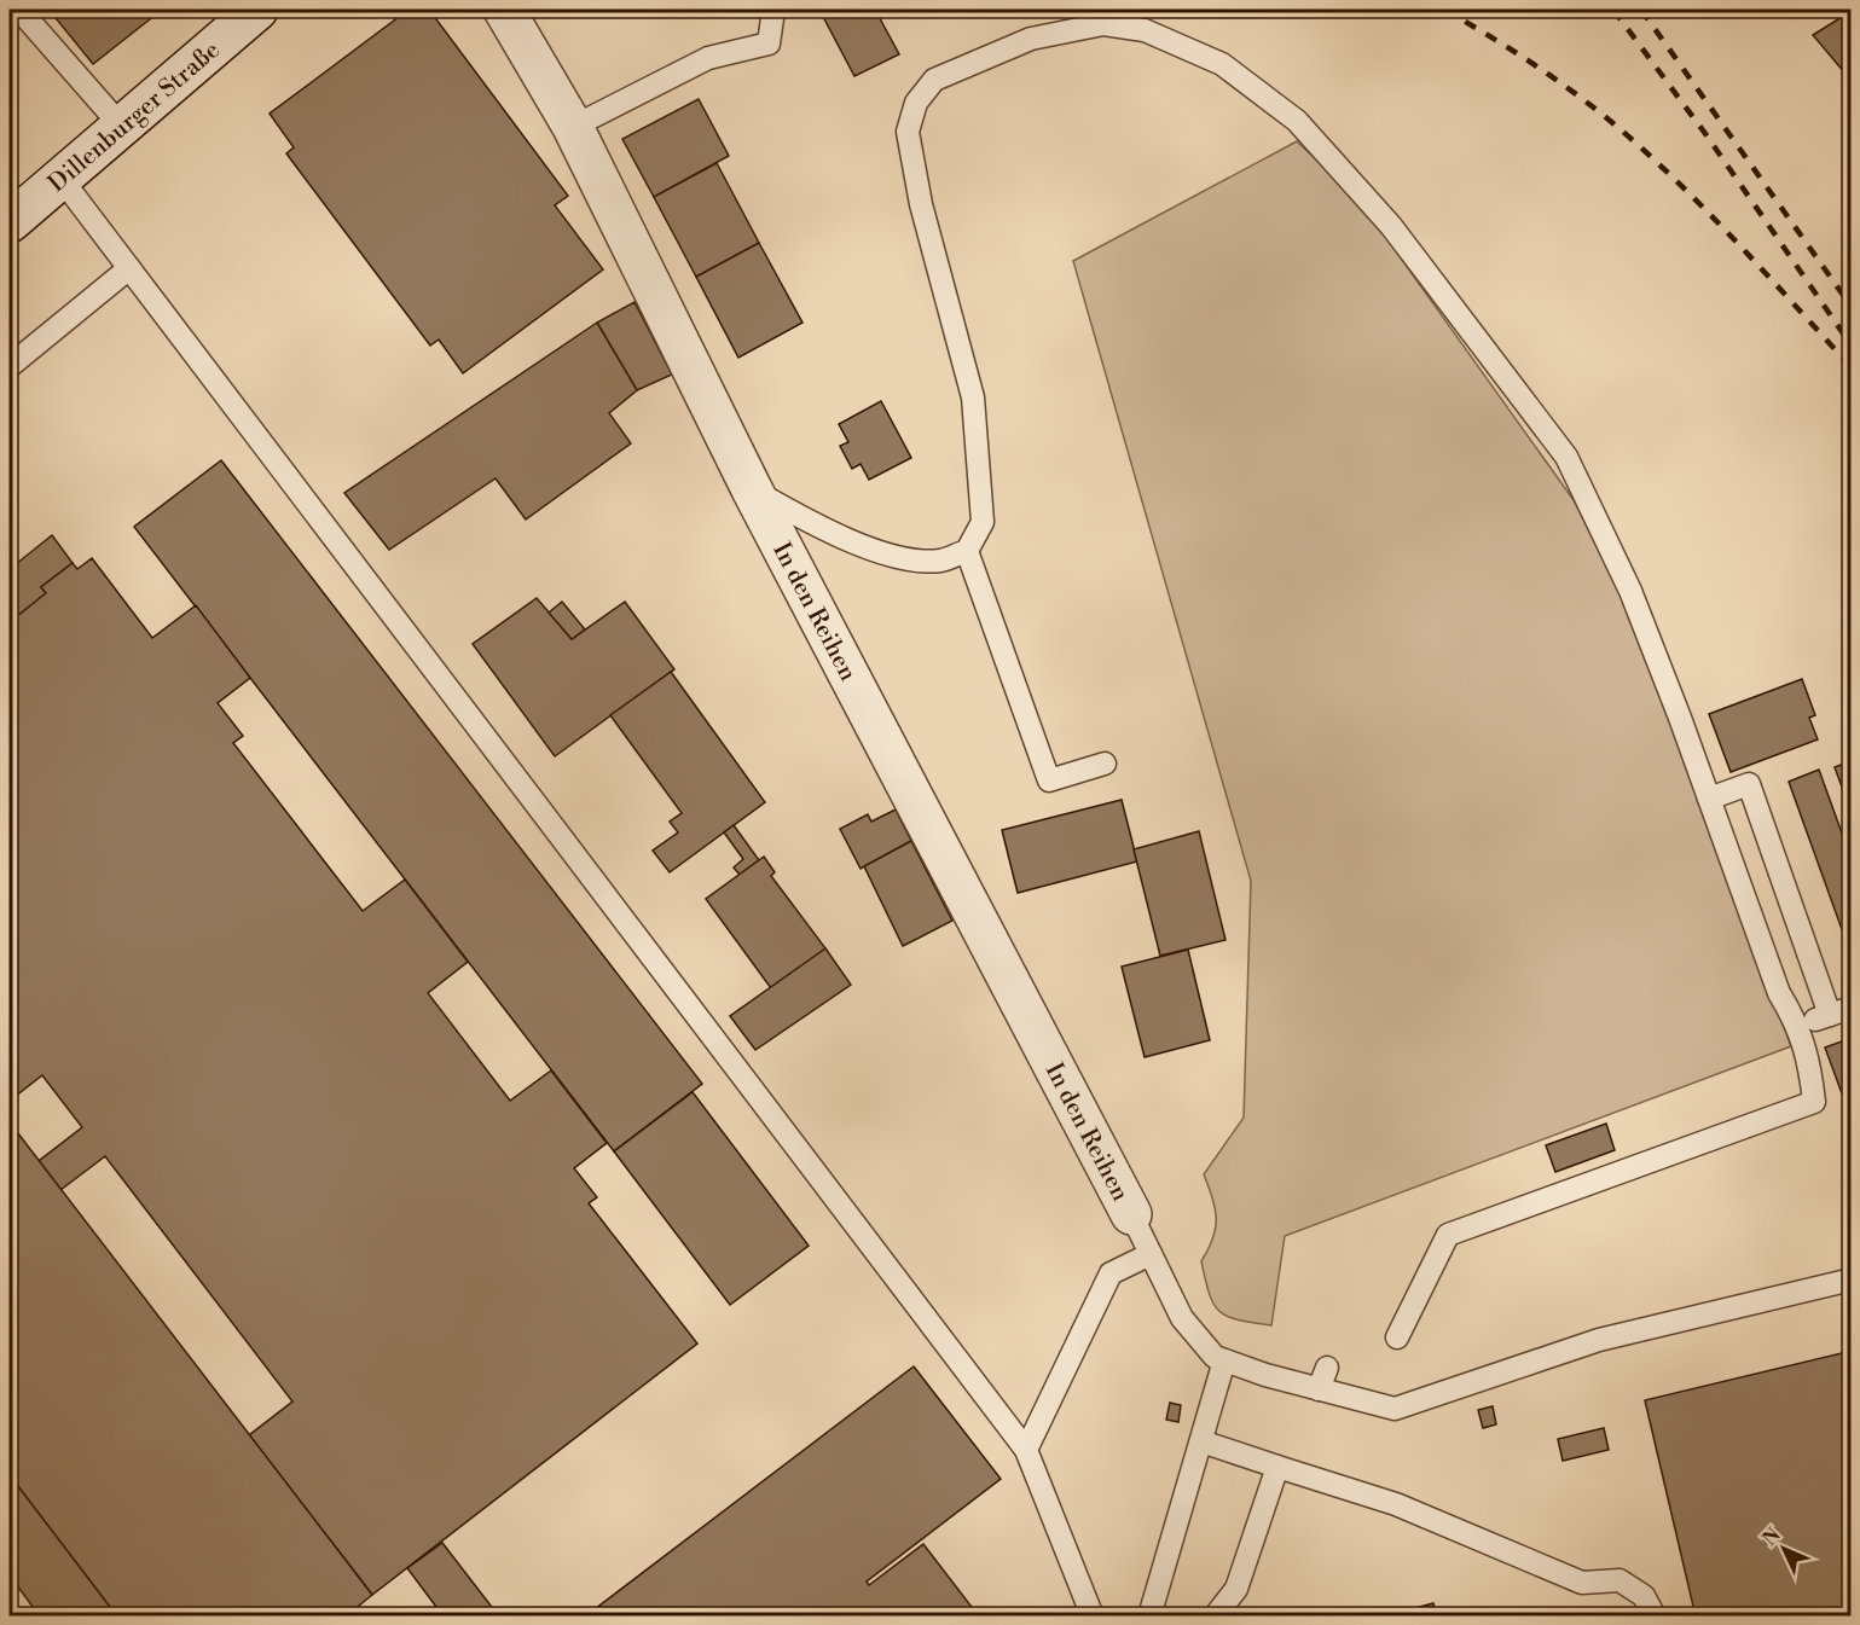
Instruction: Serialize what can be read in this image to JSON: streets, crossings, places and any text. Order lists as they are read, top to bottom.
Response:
{
  "streets": {
    "street": ["Dillenburger Straße", "In den Reihen"]
  },
  "north": "top left"
}
